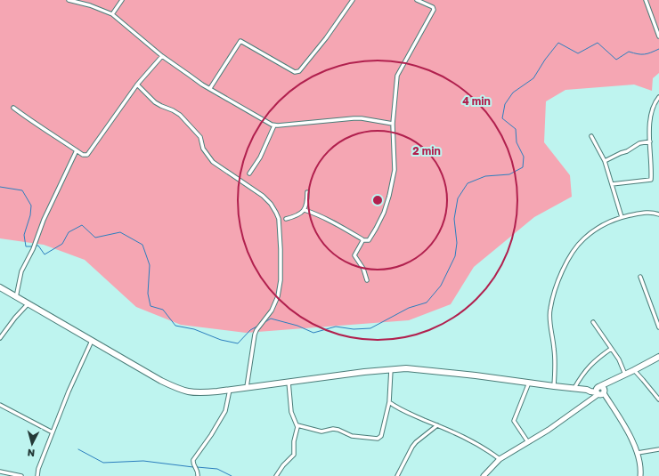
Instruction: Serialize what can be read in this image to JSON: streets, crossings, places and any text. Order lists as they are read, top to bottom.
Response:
{
  "north": "bottom",
  "rings": ["4 min", "2 min"]
}
